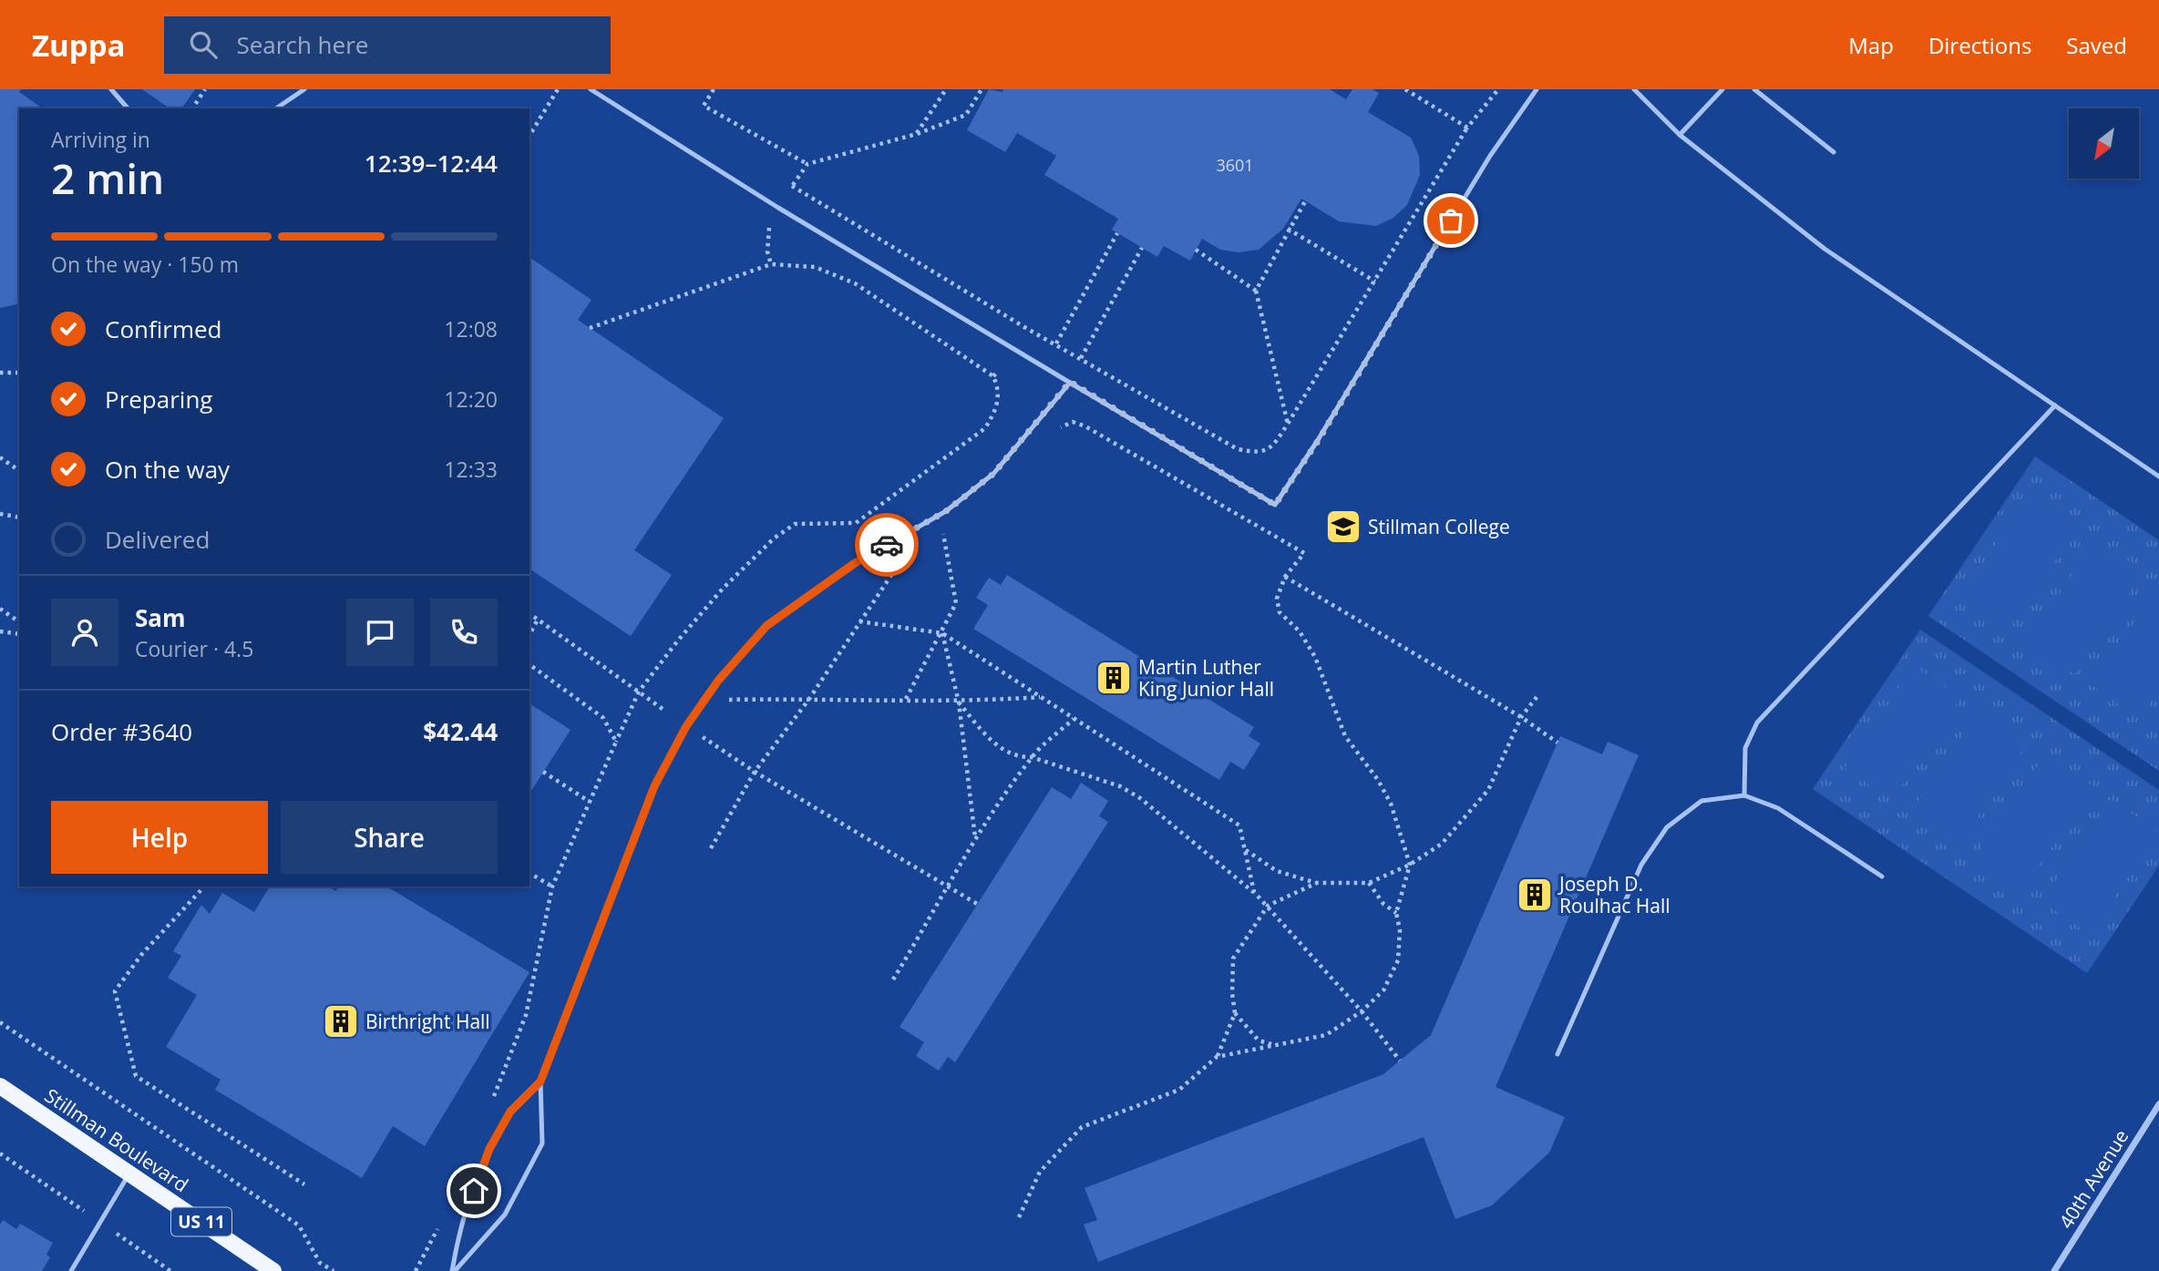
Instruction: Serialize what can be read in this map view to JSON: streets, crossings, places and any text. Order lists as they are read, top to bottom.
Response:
{
  "streets": {
    "main road": ["Stillman Boulevard", "US 11"],
    "street": ["40th Avenue"]
  },
  "places": {
    "school or university": ["Stillman College"],
    "building": ["Martin Luther King Junior Hall", "Joseph D. Roulhac Hall", "Birthright Hall"]
  },
  "house_numbers": ["3601"],
  "north": "bottom left",
  "page": {
    "header": "Zuppa",
    "search": "Search here",
    "nav": ["Map", "Directions", "Saved"],
    "heading": ["2 min", "Arriving in", "12:39–12:44"],
    "panel": [
      "Sam",
      "Courier · 4.5",
      "Order #3640",
      "$42.44"
    ],
    "bar": "On the way · 150 m",
    "list": [
      ["Confirmed", "12:08"],
      ["Preparing", "12:20"],
      ["On the way", "12:33"],
      "Delivered"
    ],
    "buttons": ["Help", "Share"]
  }
}
